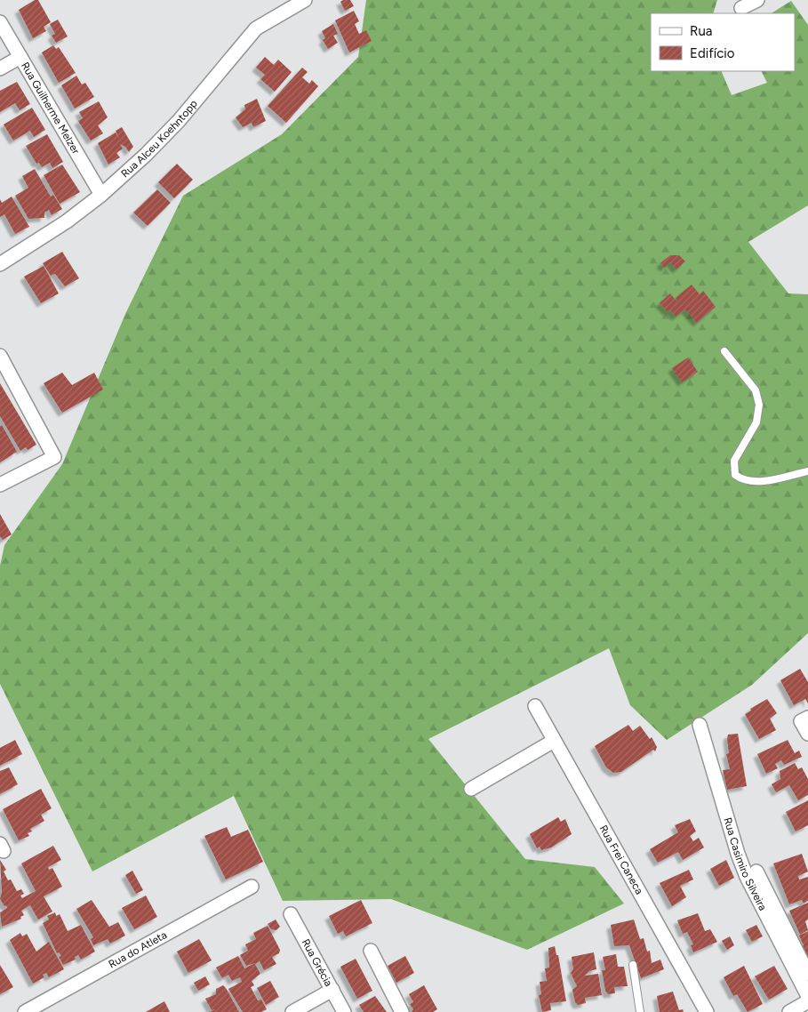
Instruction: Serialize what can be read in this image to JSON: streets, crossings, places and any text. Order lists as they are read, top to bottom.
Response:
{
  "streets": {
    "street": [
      "Rua Guilherme Melzer",
      "Rua Alceu Koehntopp",
      "Rua Frei Caneca",
      "Rua Casimiro Silveira",
      "Rua do Atleta",
      "Rua Grécia"
    ]
  },
  "crossings": [
    ["Rua Guilherme Melzer", "Rua Alceu Koehntopp"]
  ],
  "legend": ["Rua", "Edifício"]
}
